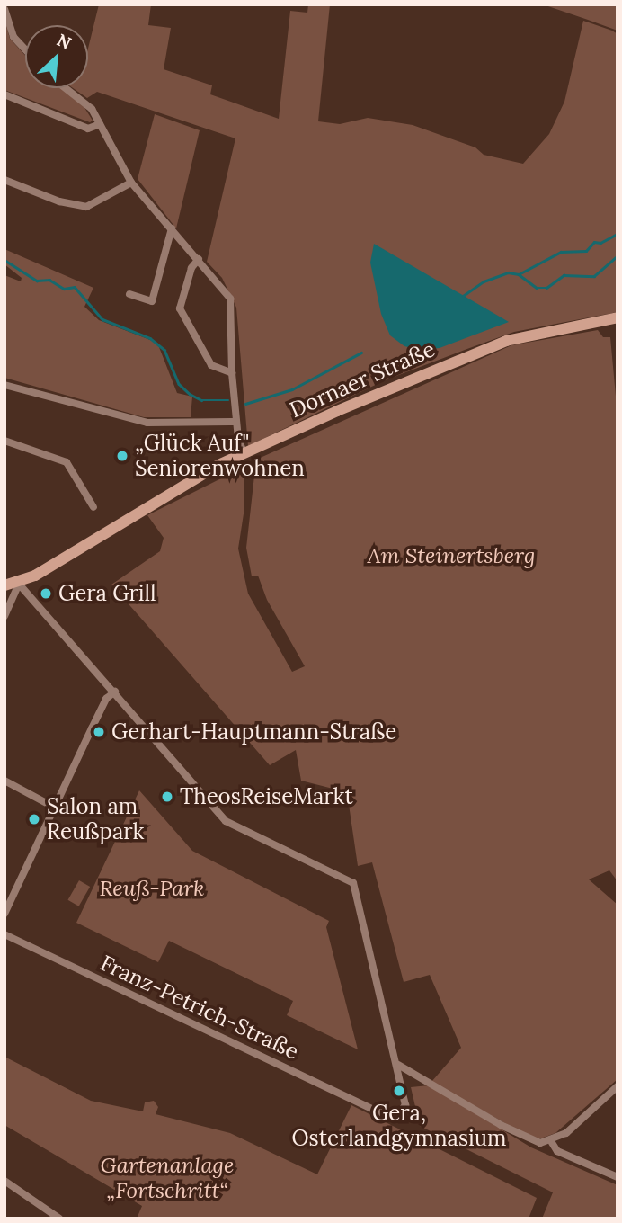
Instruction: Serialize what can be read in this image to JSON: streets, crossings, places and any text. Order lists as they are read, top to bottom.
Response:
{
  "streets": {
    "main road": ["Dornaer Straße"],
    "street": ["Franz-Petrich-Straße"]
  },
  "parks": ["Am Steinertsberg", "Reuß-Park", "Gartenanlage „Fortschritt“"],
  "places": [
    "„Glück Auf\" Seniorenwohnen",
    "Gera Grill",
    "Gerhart-Hauptmann-Straße",
    "TheosReiseMarkt",
    "Salon am Reußpark",
    "Gera, Osterlandgymnasium"
  ],
  "north": "top right"
}
